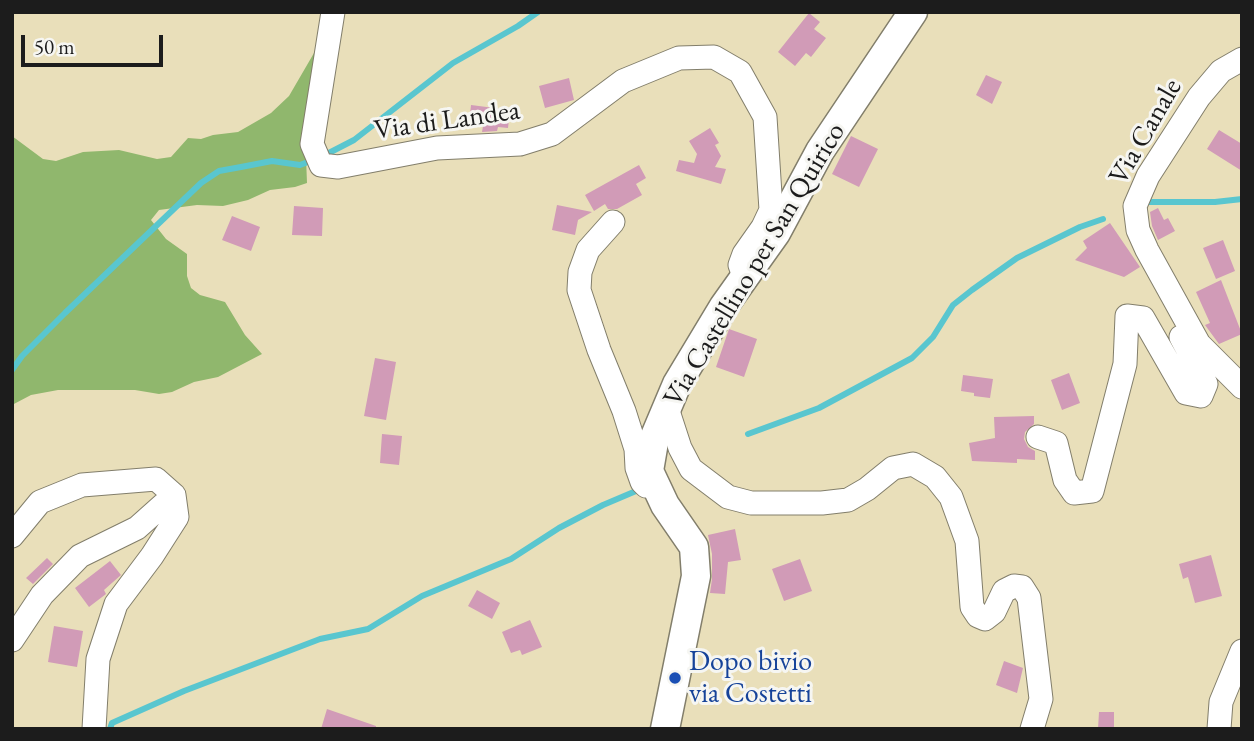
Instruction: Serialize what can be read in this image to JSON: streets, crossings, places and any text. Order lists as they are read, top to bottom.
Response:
{
  "streets": {
    "street": ["Via di Landea", "Via Canale", "Via Castellino per San Quirico"]
  },
  "crossings": [
    ["Via di Landea", "Via Castellino per San Quirico"]
  ],
  "places": ["Dopo bivio via Costetti"],
  "scale_bar": "50 m"
}
